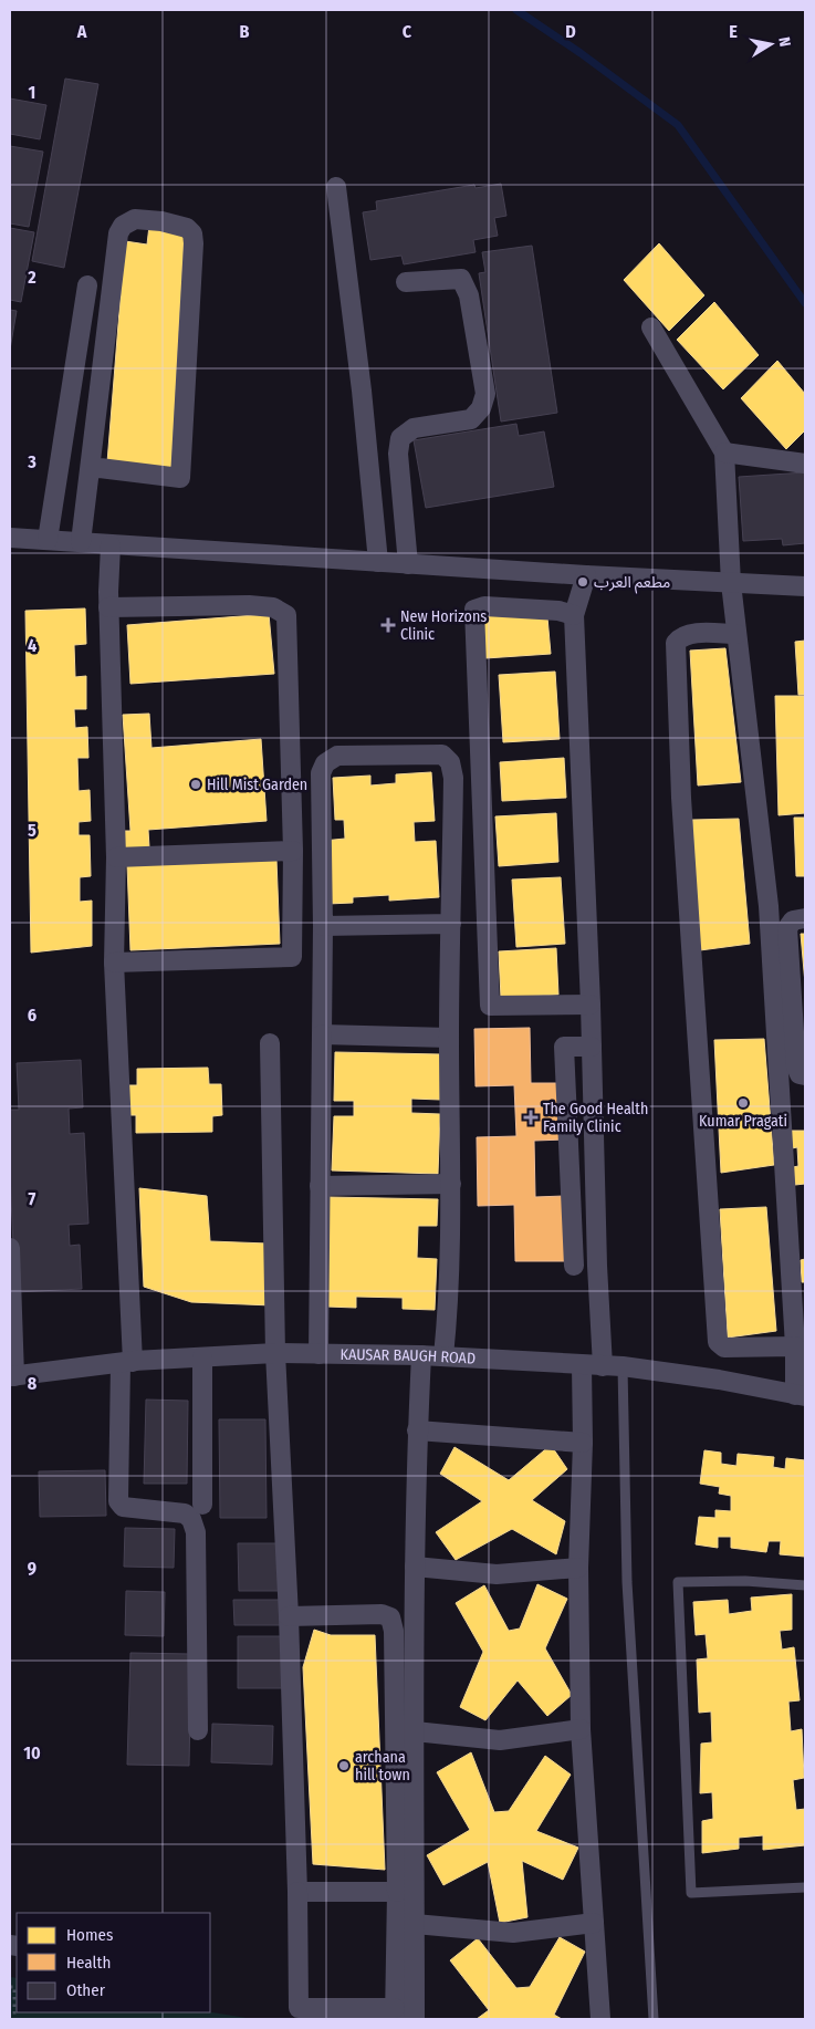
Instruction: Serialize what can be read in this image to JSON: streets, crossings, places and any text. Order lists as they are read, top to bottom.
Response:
{
  "streets": {
    "street": ["KAUSAR BAUGH ROAD"]
  },
  "places": {
    "other": [
      "مطعم العرب",
      "Hill Mist Garden",
      "Kumar Pragati",
      "archana hill town"
    ],
    "health": ["New Horizons Clinic", "The Good Health Family Clinic"]
  },
  "legend": ["Homes", "Health", "Other"],
  "north": "right",
  "grid": {
    "columns": [
      "A",
      "B",
      "C",
      "D",
      "E"
    ],
    "rows": [
      "1",
      "2",
      "3",
      "4",
      "5",
      "6",
      "7",
      "8",
      "9",
      "10"
    ]
  }
}
